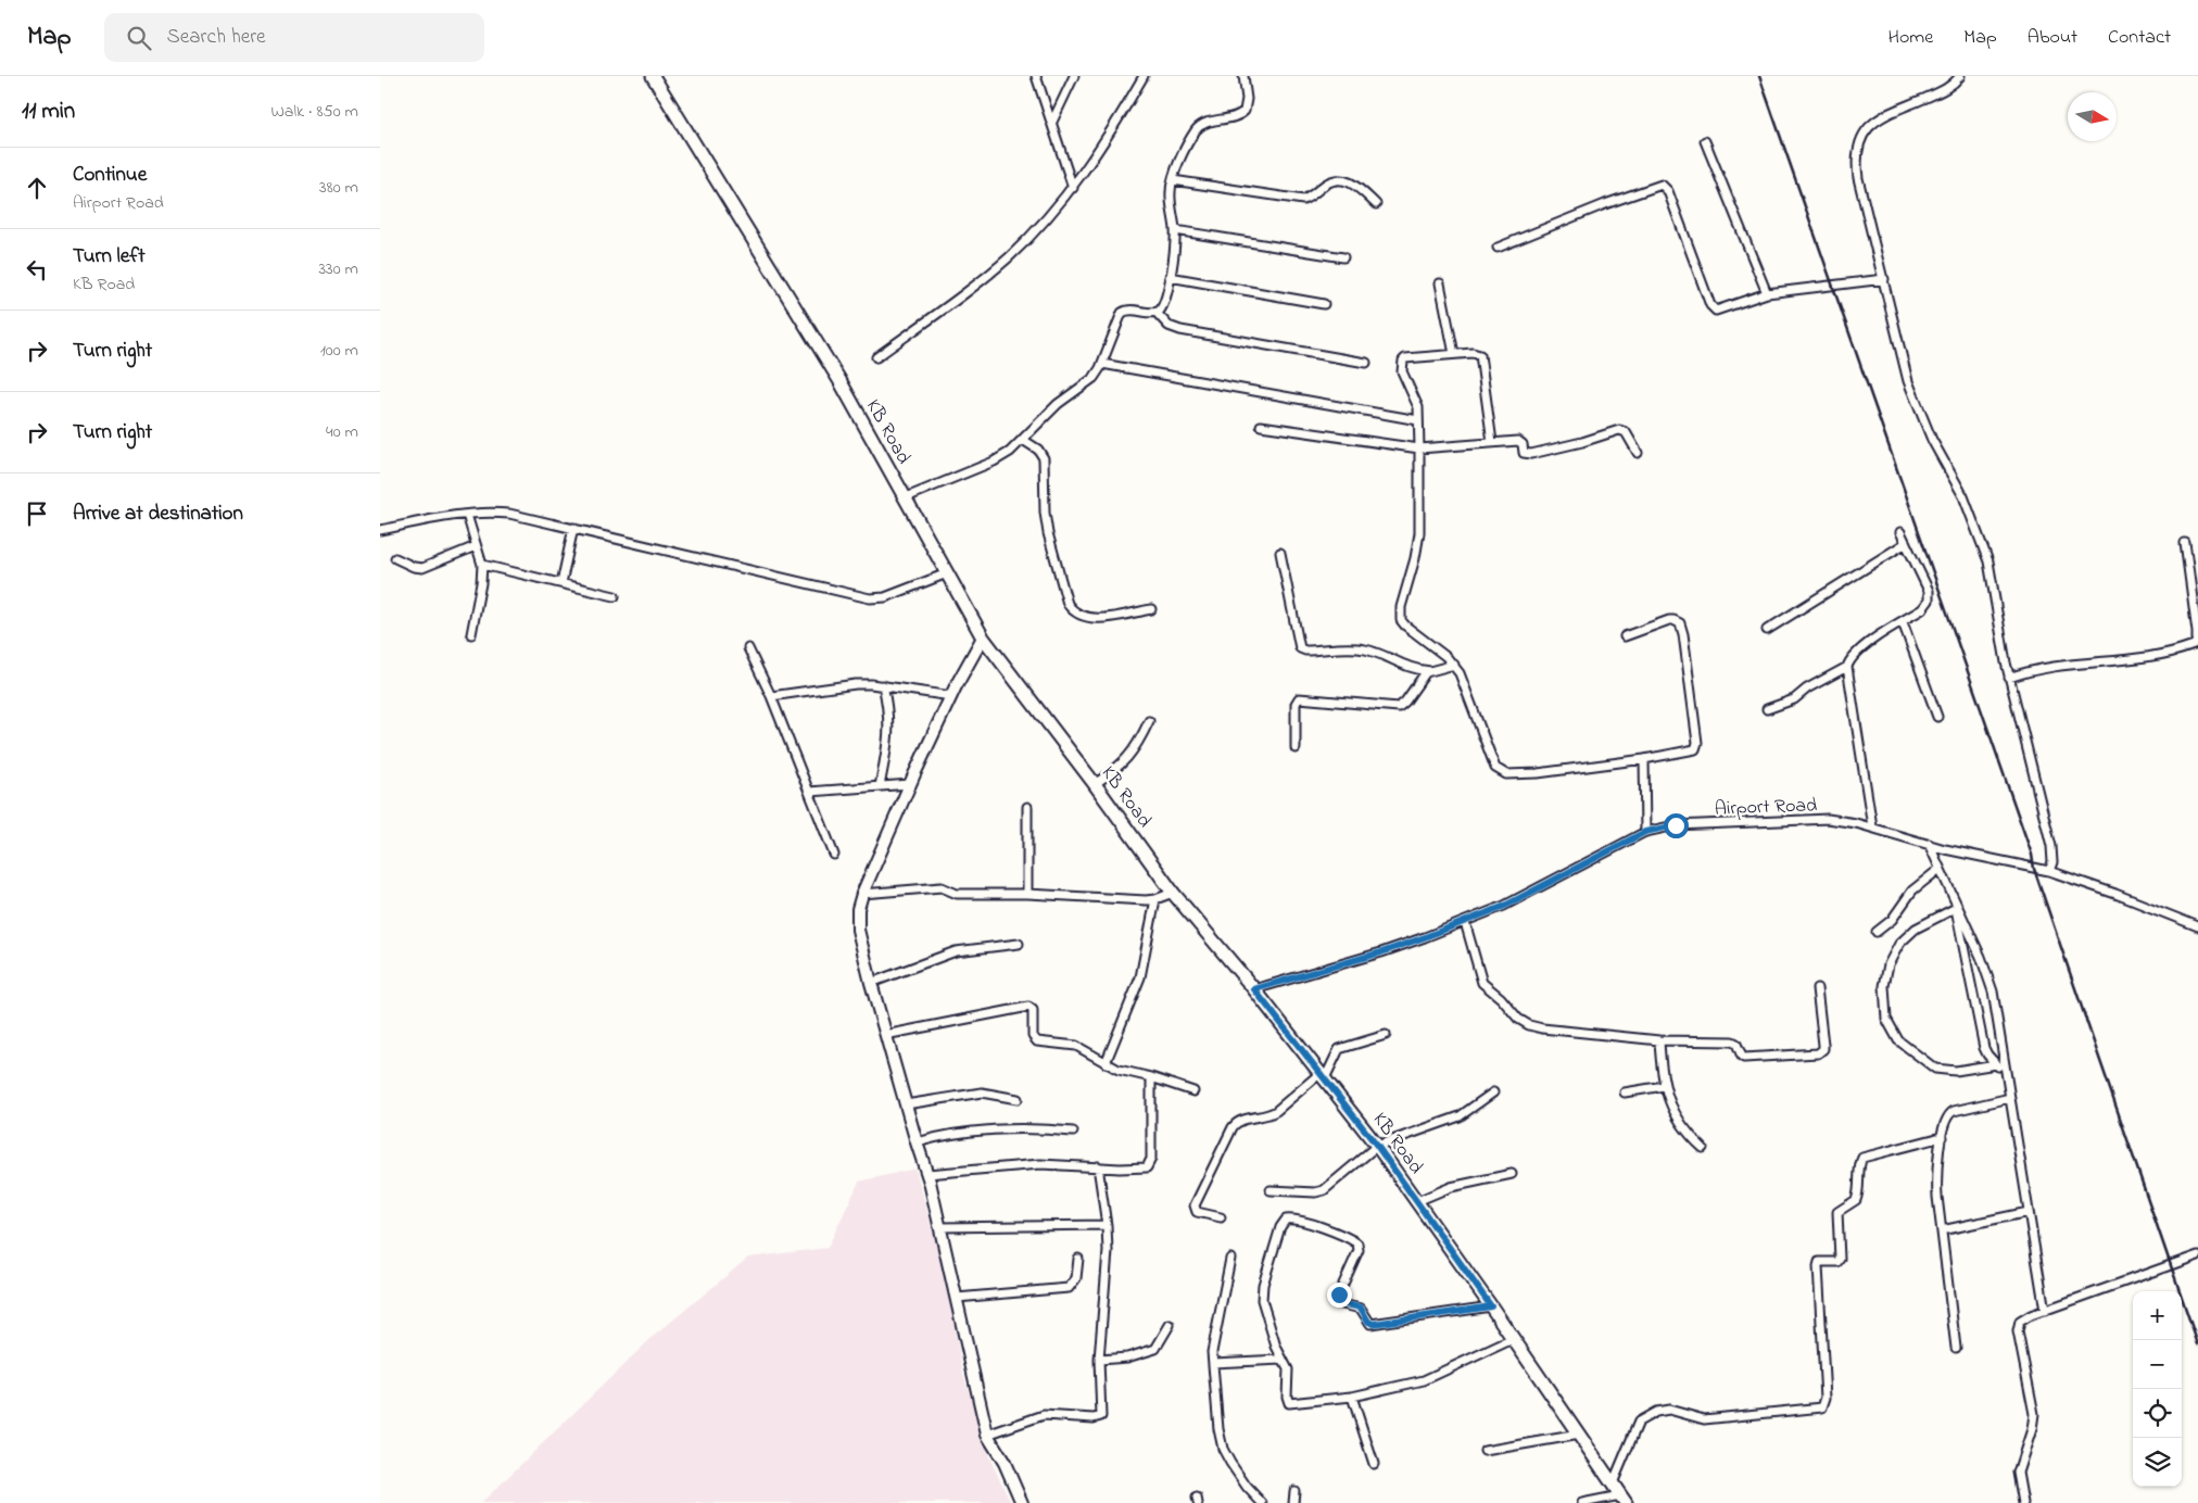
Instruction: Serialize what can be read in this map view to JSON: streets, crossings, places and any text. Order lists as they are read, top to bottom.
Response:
{
  "streets": {
    "main road": ["KB Road"],
    "street": ["Airport Road"]
  },
  "crossings": [
    ["KB Road", "Airport Road"]
  ],
  "north": "right",
  "page": {
    "header": "Map",
    "search": "Search here",
    "nav": [
      "Home",
      "Map",
      "About",
      "Contact"
    ],
    "heading": ["11 min", "Walk · 850 m"],
    "list": [
      ["Continue", "Airport Road", "380 m"],
      ["Turn left", "KB Road", "330 m"],
      ["Turn right", "100 m"],
      ["Turn right", "40 m"],
      "Arrive at destination"
    ],
    "map_buttons": ["+", "−"]
  }
}
